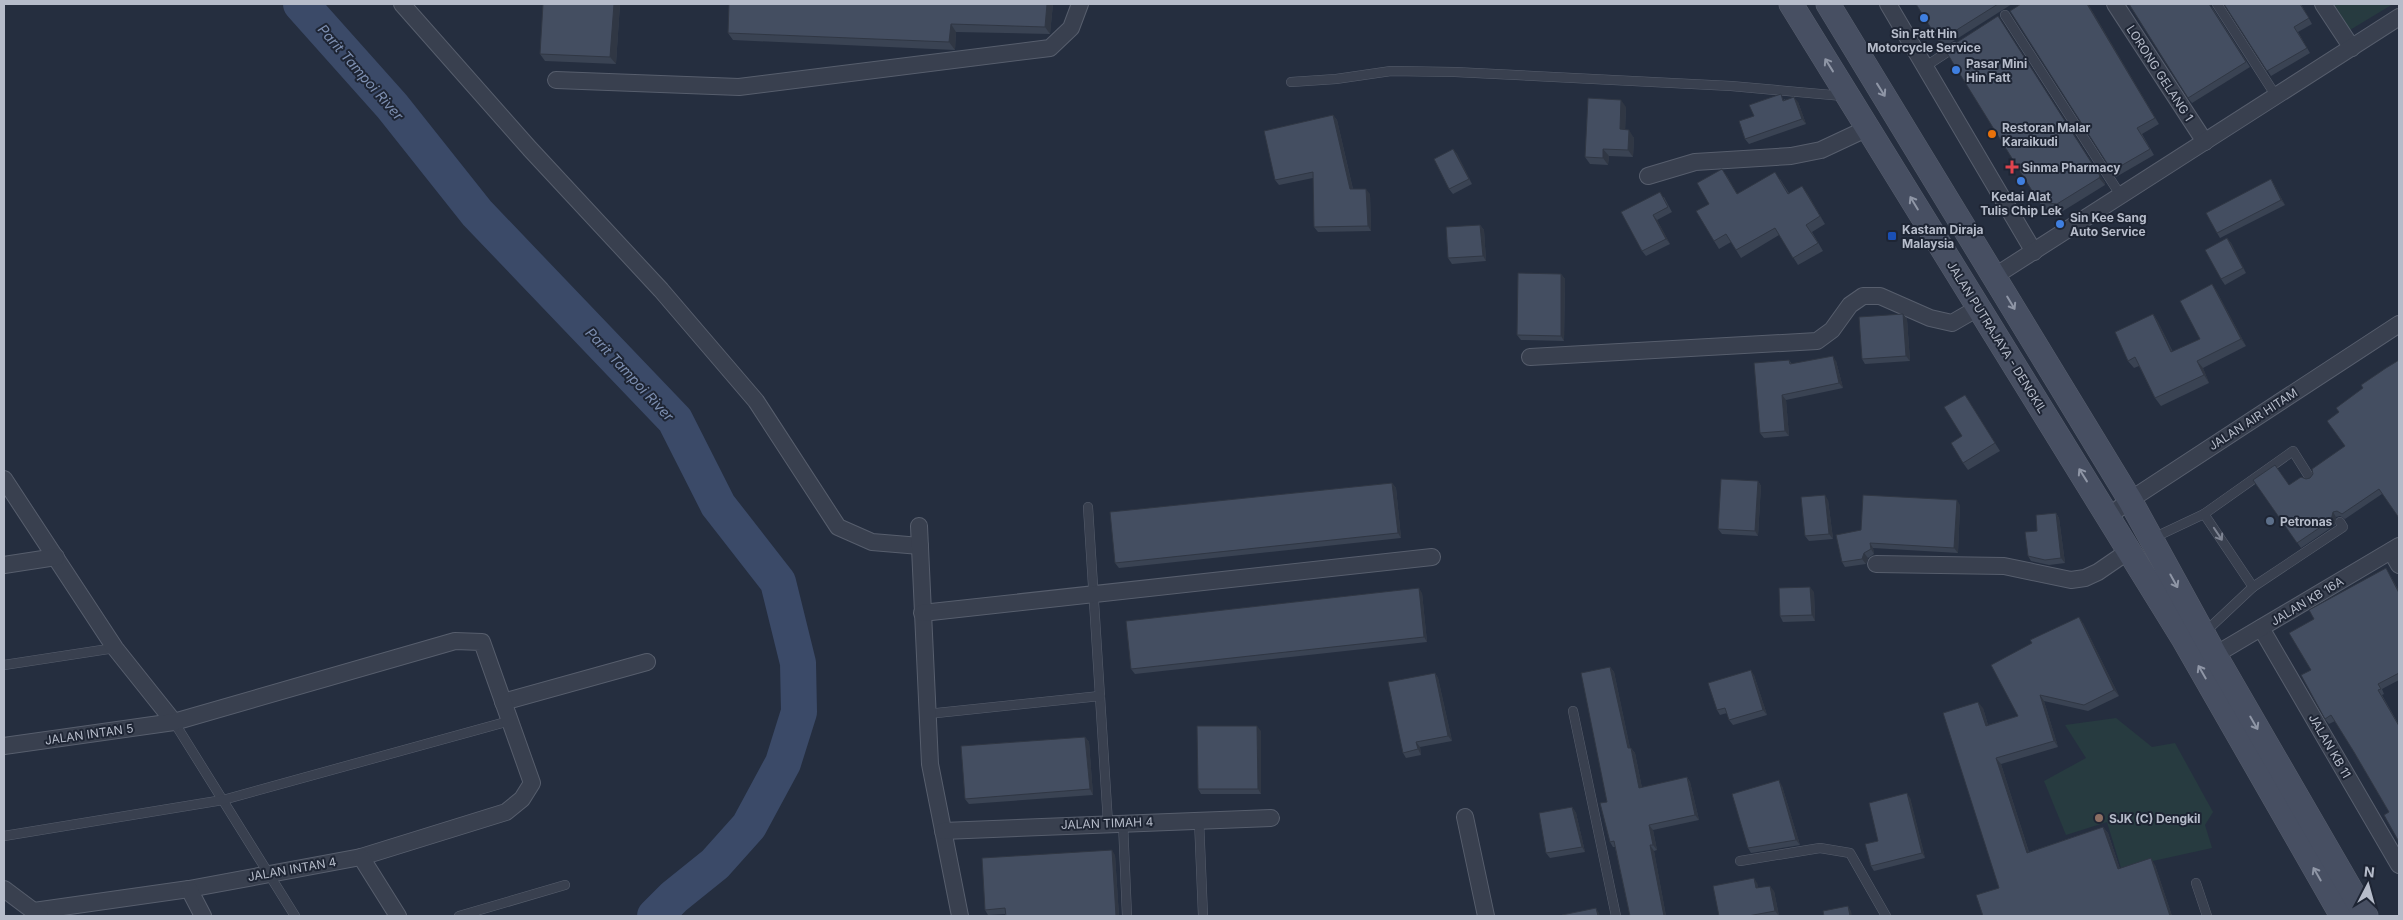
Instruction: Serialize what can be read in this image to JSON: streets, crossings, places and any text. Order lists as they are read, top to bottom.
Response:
{
  "streets": {
    "main road": ["JALAN PUTRAJAYA - DENGKIL"],
    "street": [
      "LORONG GELANG 1",
      "JALAN AIR HITAM",
      "JALAN KB 16A",
      "JALAN INTAN 5",
      "JALAN KB 11",
      "JALAN TIMAH 4",
      "JALAN INTAN 4"
    ]
  },
  "crossings": [
    ["JALAN PUTRAJAYA - DENGKIL", "JALAN AIR HITAM"],
    ["JALAN KB 16A", "JALAN KB 11"]
  ],
  "water": ["Parit Tampoi River"],
  "places": {
    "other": [
      "Sin Fatt Hin Motorcycle Service",
      "Pasar Mini Hin Fatt",
      "Restoran Malar Karaikudi",
      "Kedai Alat Tulis Chip Lek",
      "Sin Kee Sang Auto Service",
      "Petronas",
      "SJK (C) Dengkil"
    ],
    "health": ["Sinma Pharmacy"],
    "transit": ["Kastam Diraja Malaysia"]
  },
  "north": "top"
}
